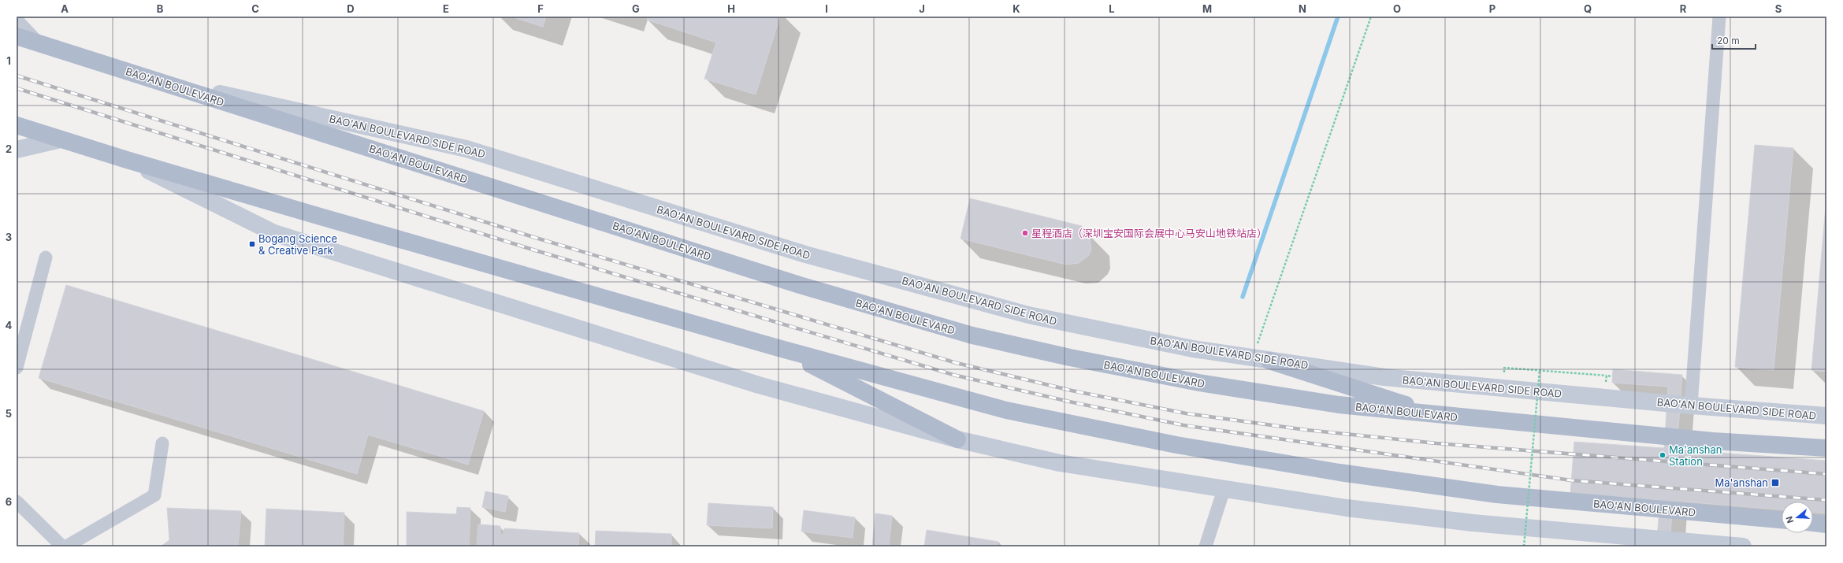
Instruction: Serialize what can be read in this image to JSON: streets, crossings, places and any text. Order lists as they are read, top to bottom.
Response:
{
  "streets": {
    "main road": ["BAO'AN BOULEVARD", "BAO'AN BOULEVARD SIDE ROAD"]
  },
  "crossings": [
    ["BAO'AN BOULEVARD", "BAO'AN BOULEVARD SIDE ROAD"]
  ],
  "places": {
    "other": ["星程酒店（深圳宝安国际会展中心马安山地铁站店）", "Ma'anshan Station"],
    "transit": ["Bogang Science & Creative Park", "Ma'anshan"]
  },
  "scale_bar": "20 m",
  "north": "left",
  "grid": {
    "columns": [
      "A",
      "B",
      "C",
      "D",
      "E",
      "F",
      "G",
      "H",
      "I",
      "J",
      "K",
      "L",
      "M",
      "N",
      "O",
      "P",
      "Q",
      "R",
      "S"
    ],
    "rows": [
      "1",
      "2",
      "3",
      "4",
      "5",
      "6"
    ]
  }
}
